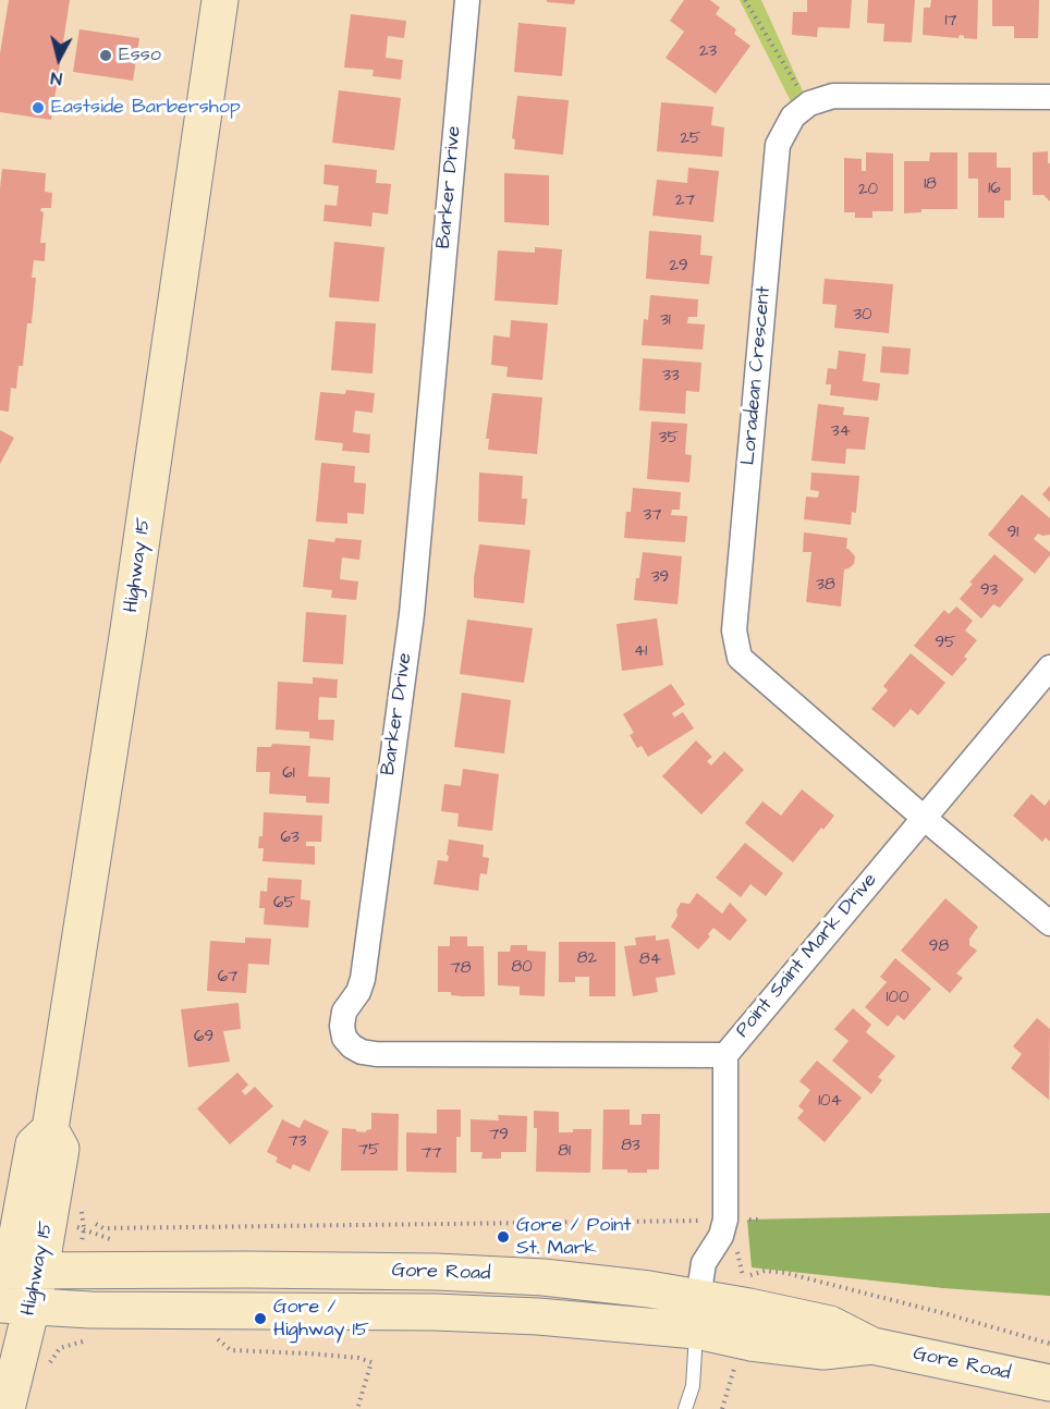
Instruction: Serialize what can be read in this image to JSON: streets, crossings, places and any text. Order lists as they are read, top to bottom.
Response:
{
  "streets": {
    "main road": ["Highway 15", "Gore Road"],
    "street": ["Barker Drive", "Loradean Crescent", "Point Saint Mark Drive"]
  },
  "crossings": [
    ["Barker Drive", "Point Saint Mark Drive"],
    ["Loradean Crescent", "Point Saint Mark Drive"],
    ["Highway 15", "Gore Road"],
    ["Point Saint Mark Drive", "Gore Road"]
  ],
  "places": [
    "Esso",
    "Eastside Barbershop",
    "Gore / Point St. Mark",
    "Gore / Highway 15"
  ],
  "house_numbers": [
    "17",
    "23",
    "25",
    "18",
    "16",
    "20",
    "27",
    "29",
    "30",
    "31",
    "33",
    "34",
    "35",
    "37",
    "91",
    "39",
    "38",
    "93",
    "95",
    "41",
    "61",
    "63",
    "65",
    "98",
    "82",
    "84",
    "80",
    "78",
    "67",
    "100",
    "69",
    "104",
    "79",
    "73",
    "83",
    "75",
    "81",
    "77"
  ],
  "north": "bottom"
}
